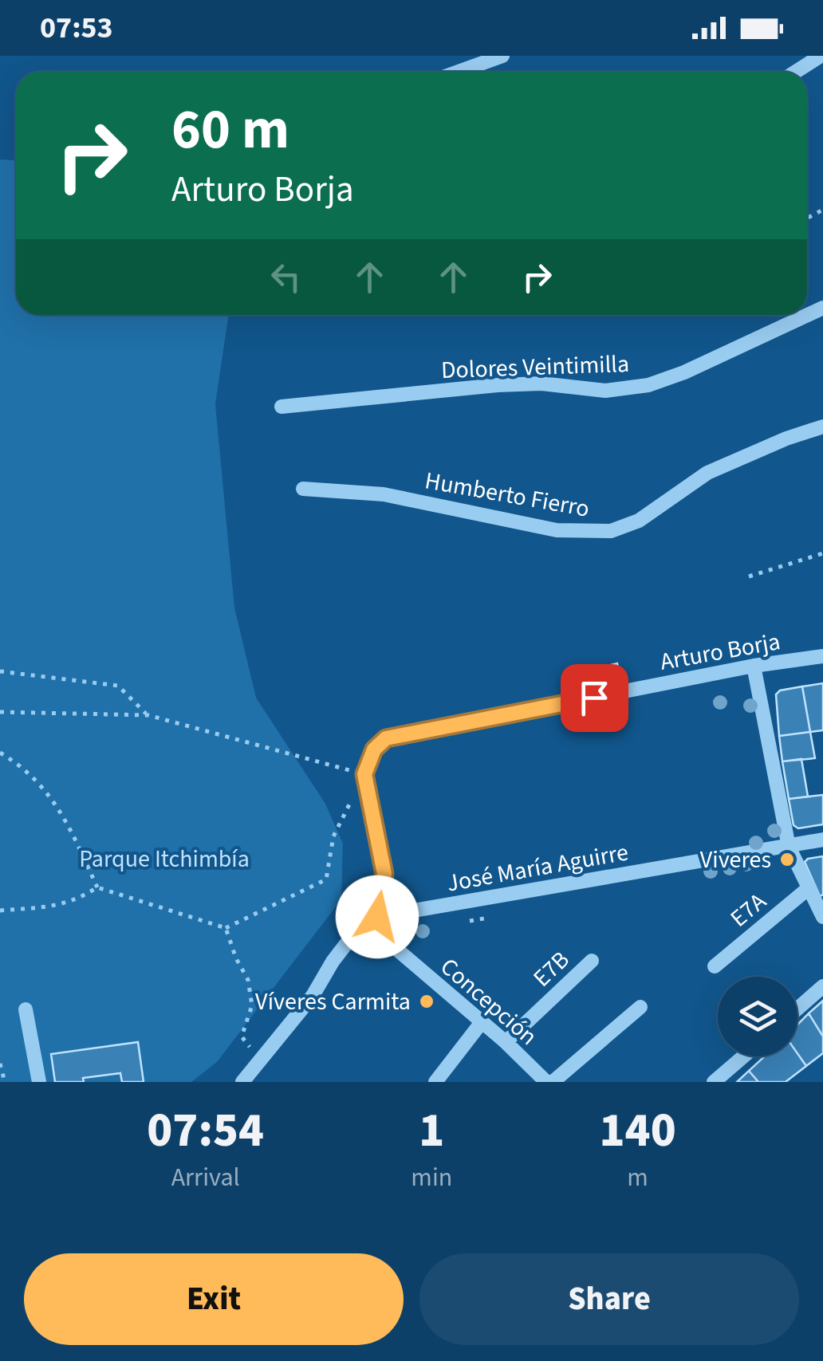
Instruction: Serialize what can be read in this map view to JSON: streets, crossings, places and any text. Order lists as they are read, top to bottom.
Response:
{
  "streets": {
    "street": [
      "Dolores Veintimilla",
      "Humberto Fierro",
      "Arturo Borja",
      "José María Aguirre",
      "E7A",
      "E7B",
      "Concepción"
    ]
  },
  "crossings": [
    ["José María Aguirre", "Concepción"],
    ["E7B", "Concepción"]
  ],
  "parks": ["Parque Itchimbía"],
  "places": ["Viveres", "Víveres Carmita"],
  "page": {
    "status": "07:53",
    "turn": ["60 m", "Arturo Borja"],
    "eta": [
      "07:54",
      "Arrival",
      "1",
      "min",
      "140",
      "m"
    ],
    "buttons": ["Exit", "Share"]
  }
}
